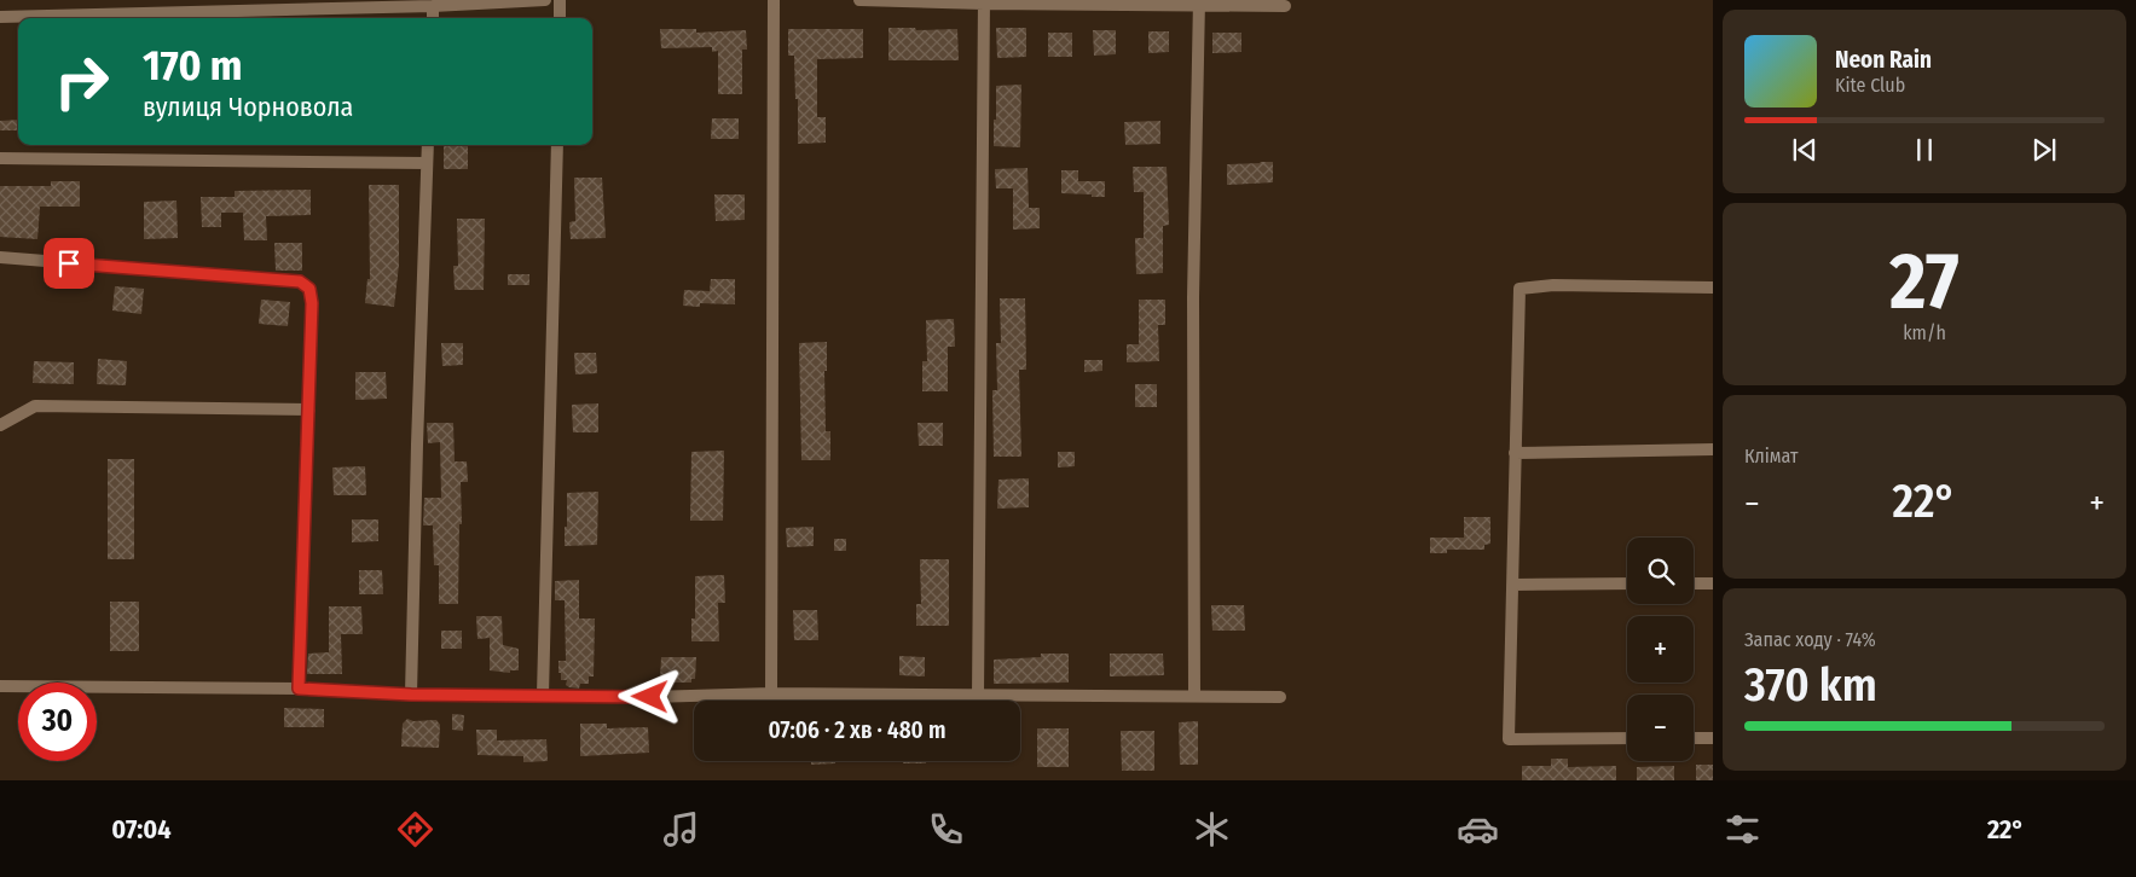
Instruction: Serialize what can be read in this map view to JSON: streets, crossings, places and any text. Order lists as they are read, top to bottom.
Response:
{
  "page": {
    "turn": ["170 m", "вулиця Чорновола"],
    "song": ["Neon Rain", "Kite Club"],
    "tile": [
      ["27", "km/h"],
      "Клімат",
      ["Запас ходу · 74%", "370 km"]
    ],
    "heat": ["−", "22°", "+"],
    "map_buttons": ["+", "−"],
    "limit": "30",
    "trip": "07:06 · 2 хв · 480 m",
    "tabs": ["07:04", "22°"]
  }
}
